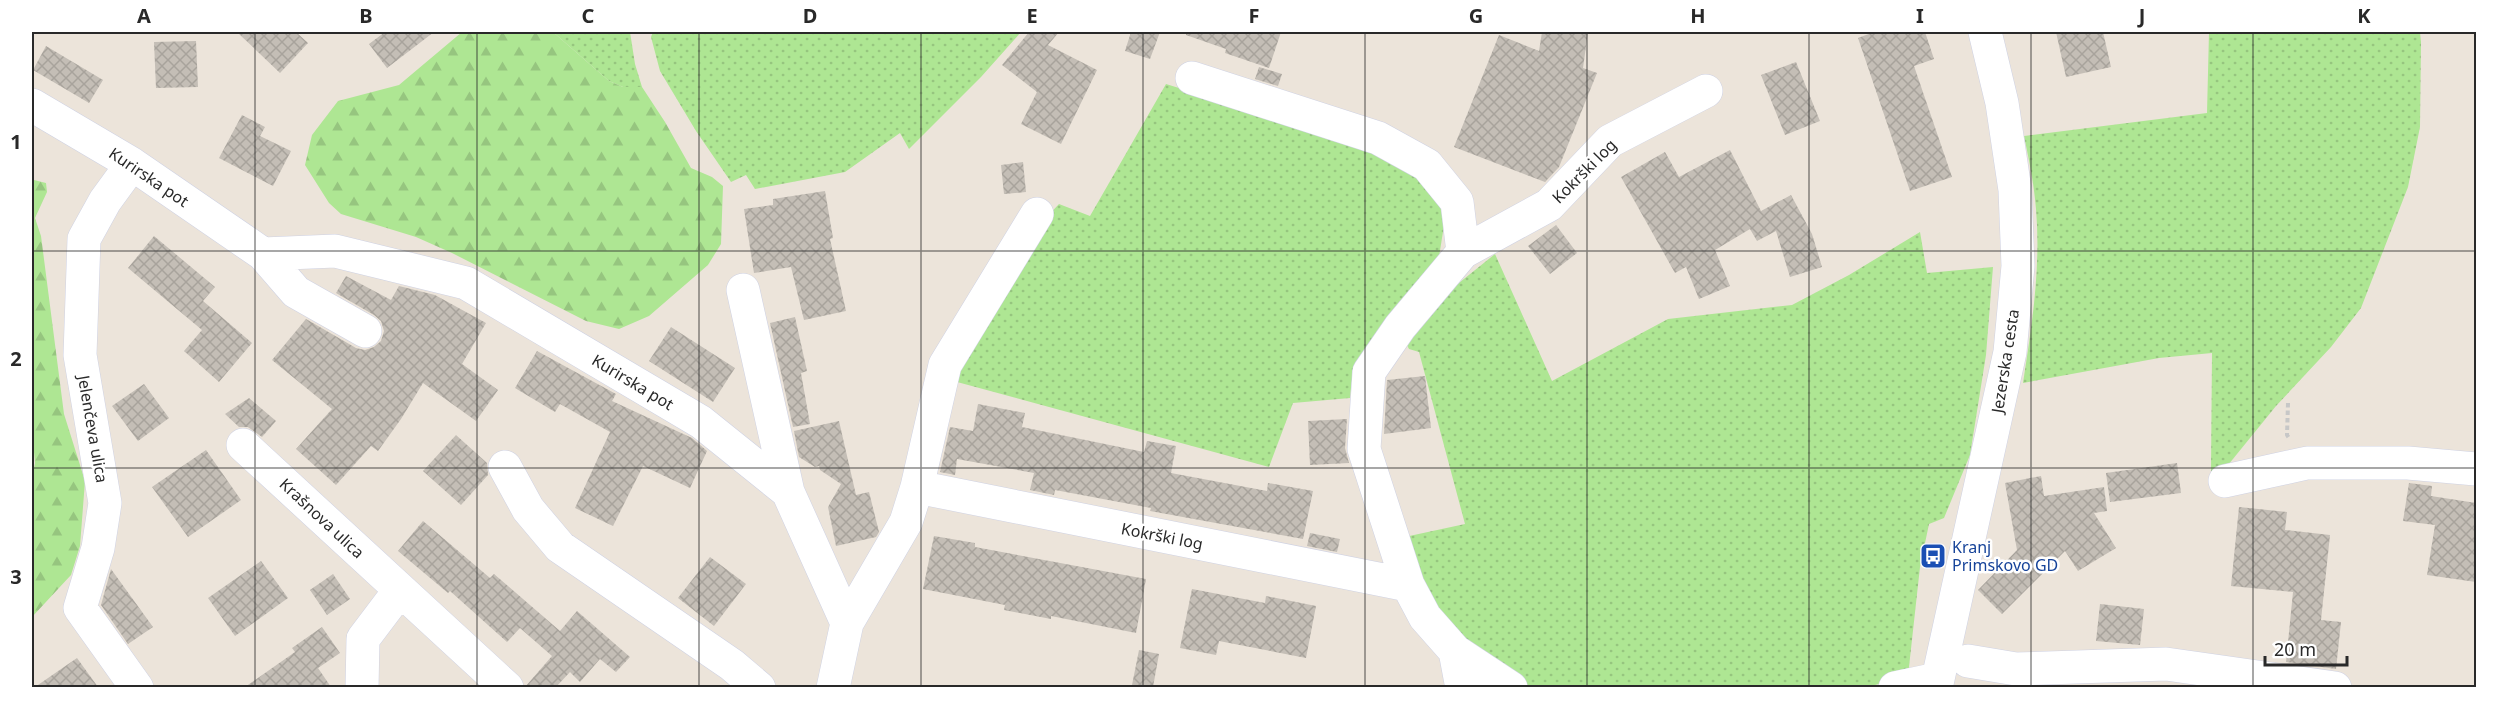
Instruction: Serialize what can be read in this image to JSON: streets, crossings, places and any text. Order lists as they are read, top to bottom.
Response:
{
  "streets": {
    "street": [
      "Kokrški log",
      "Kurirska pot",
      "Jezerska cesta",
      "Jelenčeva ulica",
      "Krašnova ulica"
    ]
  },
  "crossings": [
    ["Kurirska pot", "Jelenčeva ulica"]
  ],
  "places": {
    "bus stop": ["Kranj Primskovo GD"]
  },
  "scale_bar": "20 m",
  "grid": {
    "columns": [
      "A",
      "B",
      "C",
      "D",
      "E",
      "F",
      "G",
      "H",
      "I",
      "J",
      "K"
    ],
    "rows": ["1", "2", "3"]
  }
}
